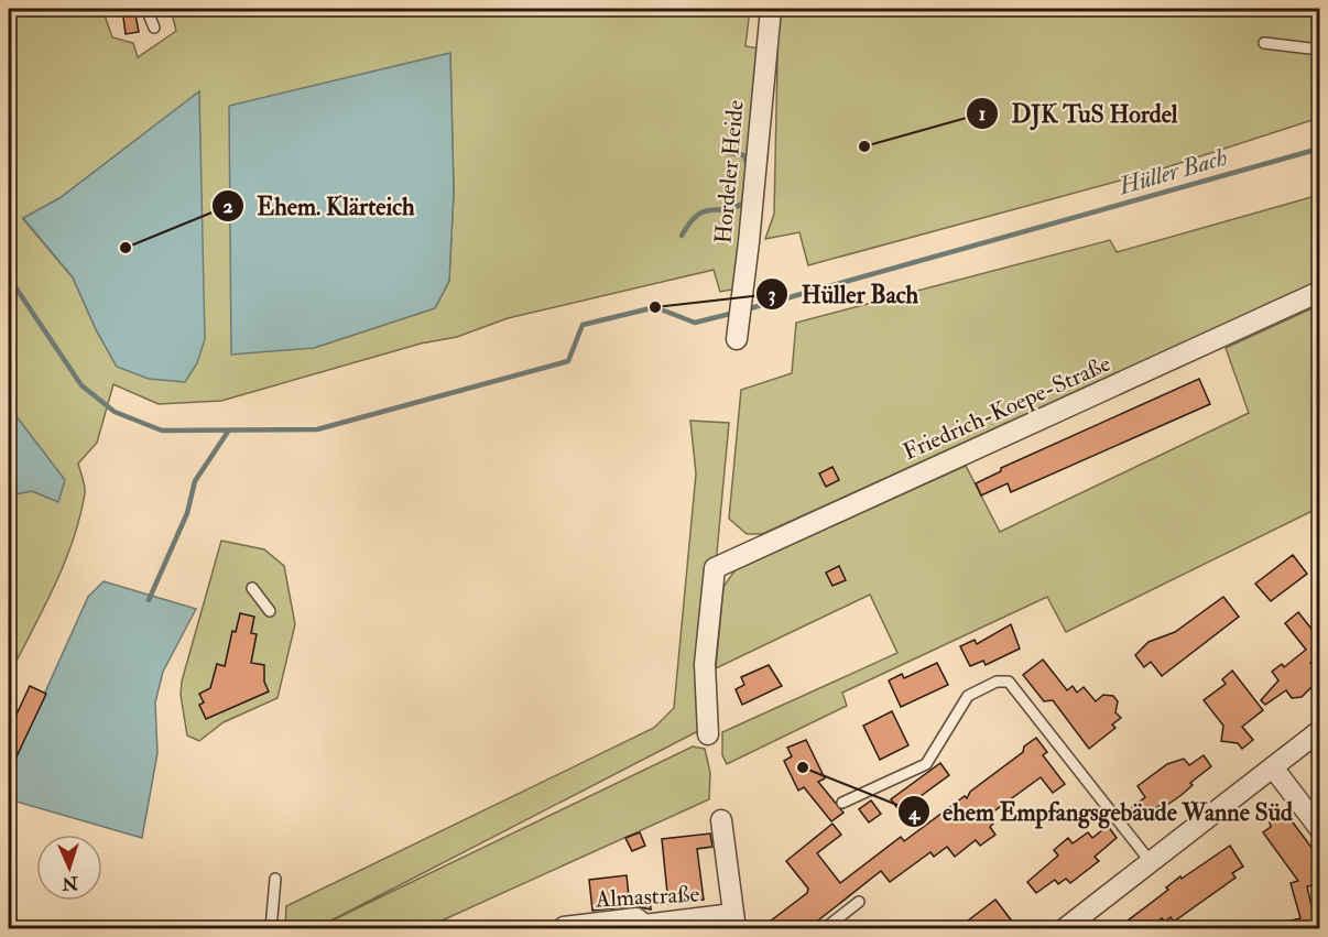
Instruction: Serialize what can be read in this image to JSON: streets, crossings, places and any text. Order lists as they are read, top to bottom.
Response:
{
  "streets": {
    "street": ["Hordeler Heide", "Friedrich-Koepe-Straße", "Almastraße"]
  },
  "water": ["Hüller Bach"],
  "places": [
    "DJK TuS Hordel",
    "Ehem. Klärteich",
    "Hüller Bach",
    "ehem Empfangsgebäude Wanne Süd"
  ],
  "north": "bottom"
}
